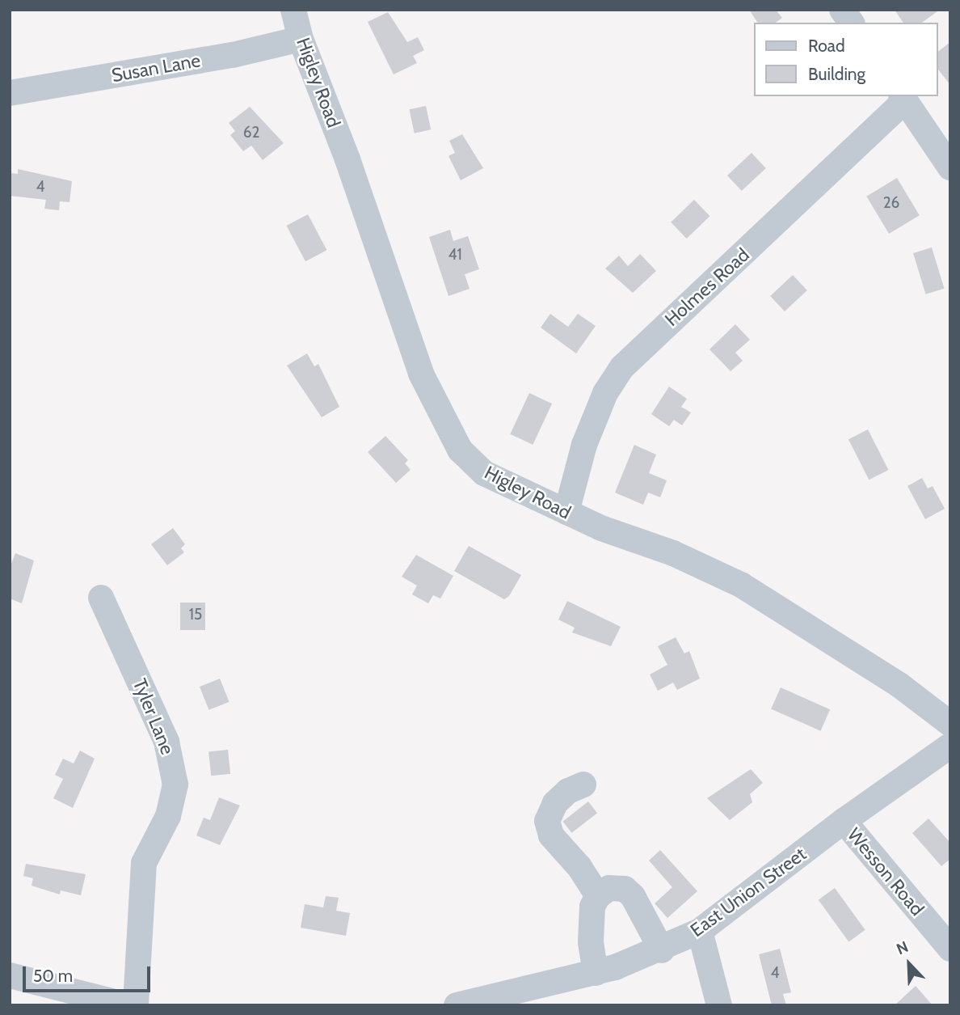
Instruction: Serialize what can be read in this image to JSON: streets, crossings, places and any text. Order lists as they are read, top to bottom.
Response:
{
  "streets": {
    "street": [
      "Susan Lane",
      "Higley Road",
      "Holmes Road",
      "Tyler Lane",
      "Wesson Road",
      "East Union Street"
    ]
  },
  "crossings": [
    ["Susan Lane", "Higley Road"],
    ["Higley Road", "Holmes Road"],
    ["Wesson Road", "East Union Street"]
  ],
  "house_numbers": [
    "62",
    "4",
    "26",
    "41",
    "15",
    "4"
  ],
  "legend": ["Road", "Building"],
  "scale_bar": "50 m",
  "north": "top left"
}
